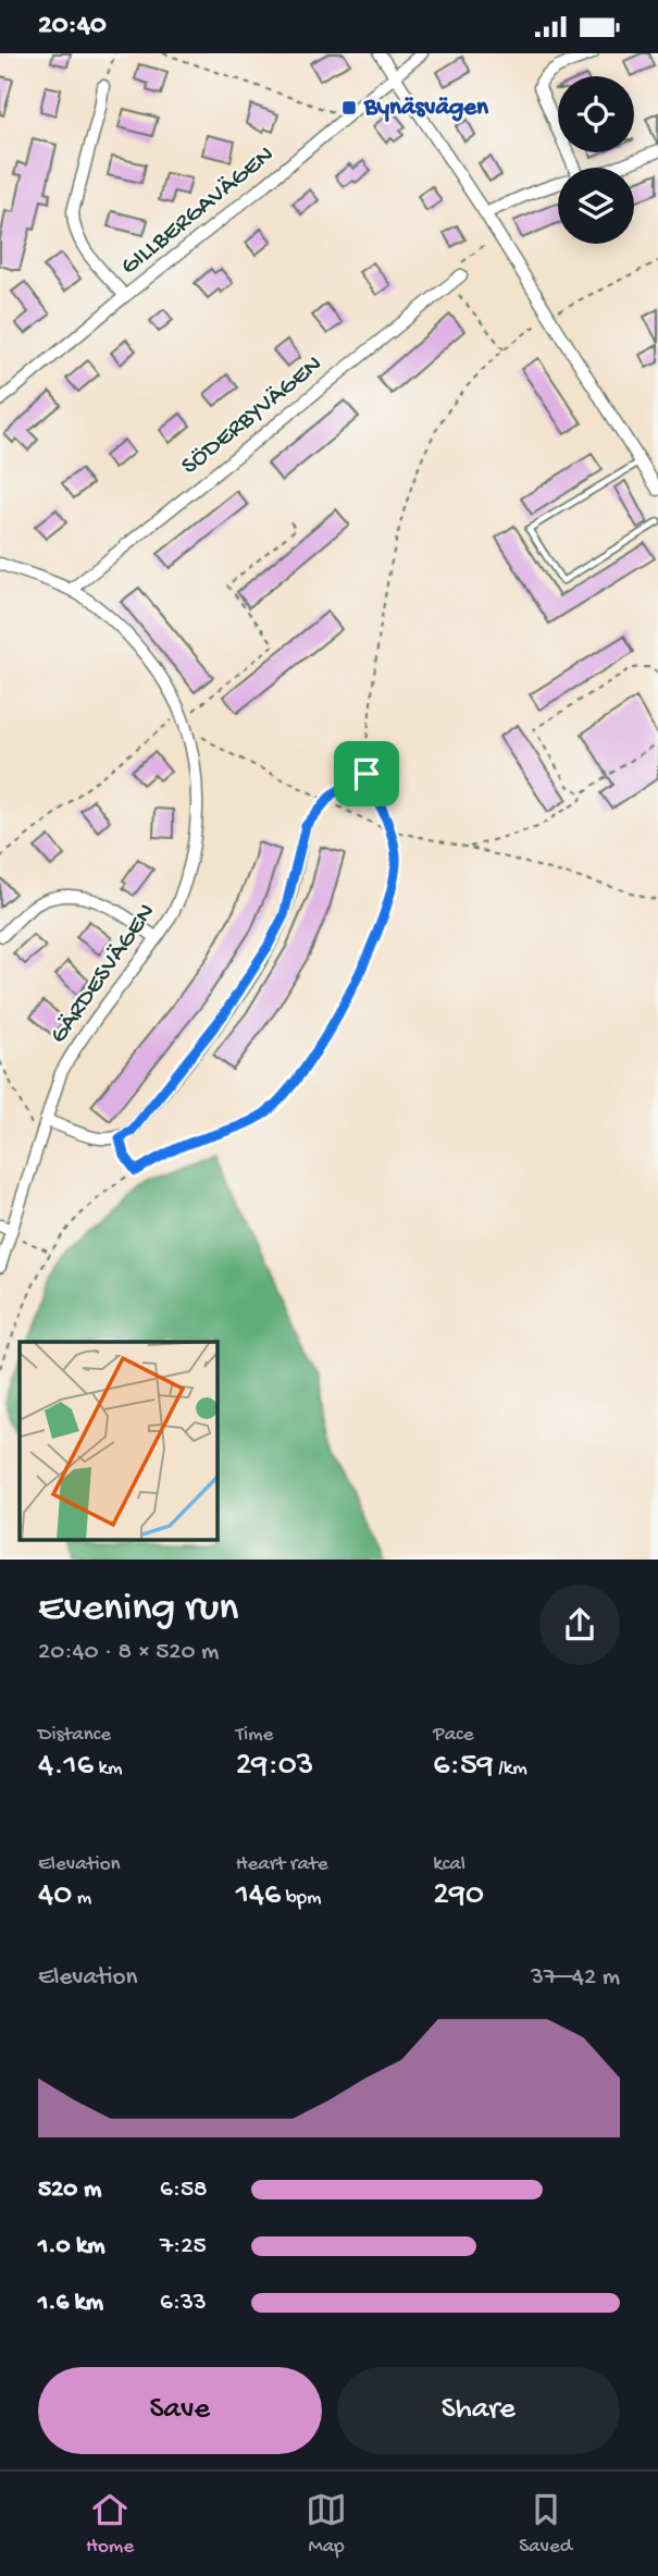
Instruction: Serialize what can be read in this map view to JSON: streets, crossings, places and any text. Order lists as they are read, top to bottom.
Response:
{
  "streets": {
    "street": ["GILLBERGAVÄGEN", "SÖDERBYVÄGEN", "GÄRDESVÄGEN"]
  },
  "crossings": [
    ["SÖDERBYVÄGEN", "GÄRDESVÄGEN"]
  ],
  "places": {
    "transit": ["Bynäsvägen"]
  },
  "page": {
    "status": "20:40",
    "heading": ["Evening run", "20:40 · 8 × 520 m"],
    "stats": [
      ["Distance", "4.16 km"],
      ["Time", "29:03"],
      ["Pace", "6:59 /km"],
      ["Elevation", "40 m"],
      ["Heart rate", "146 bpm"],
      ["kcal", "290"]
    ],
    "chart": ["Elevation", "37–42 m"],
    "list": [
      {
        "name": "520 m",
        "note": "6:58"
      },
      {
        "name": "1.0 km",
        "note": "7:25"
      },
      {
        "name": "1.6 km",
        "note": "6:33"
      }
    ],
    "buttons": ["Save", "Share"],
    "tabs": ["Home", "Map", "Saved"]
  }
}
